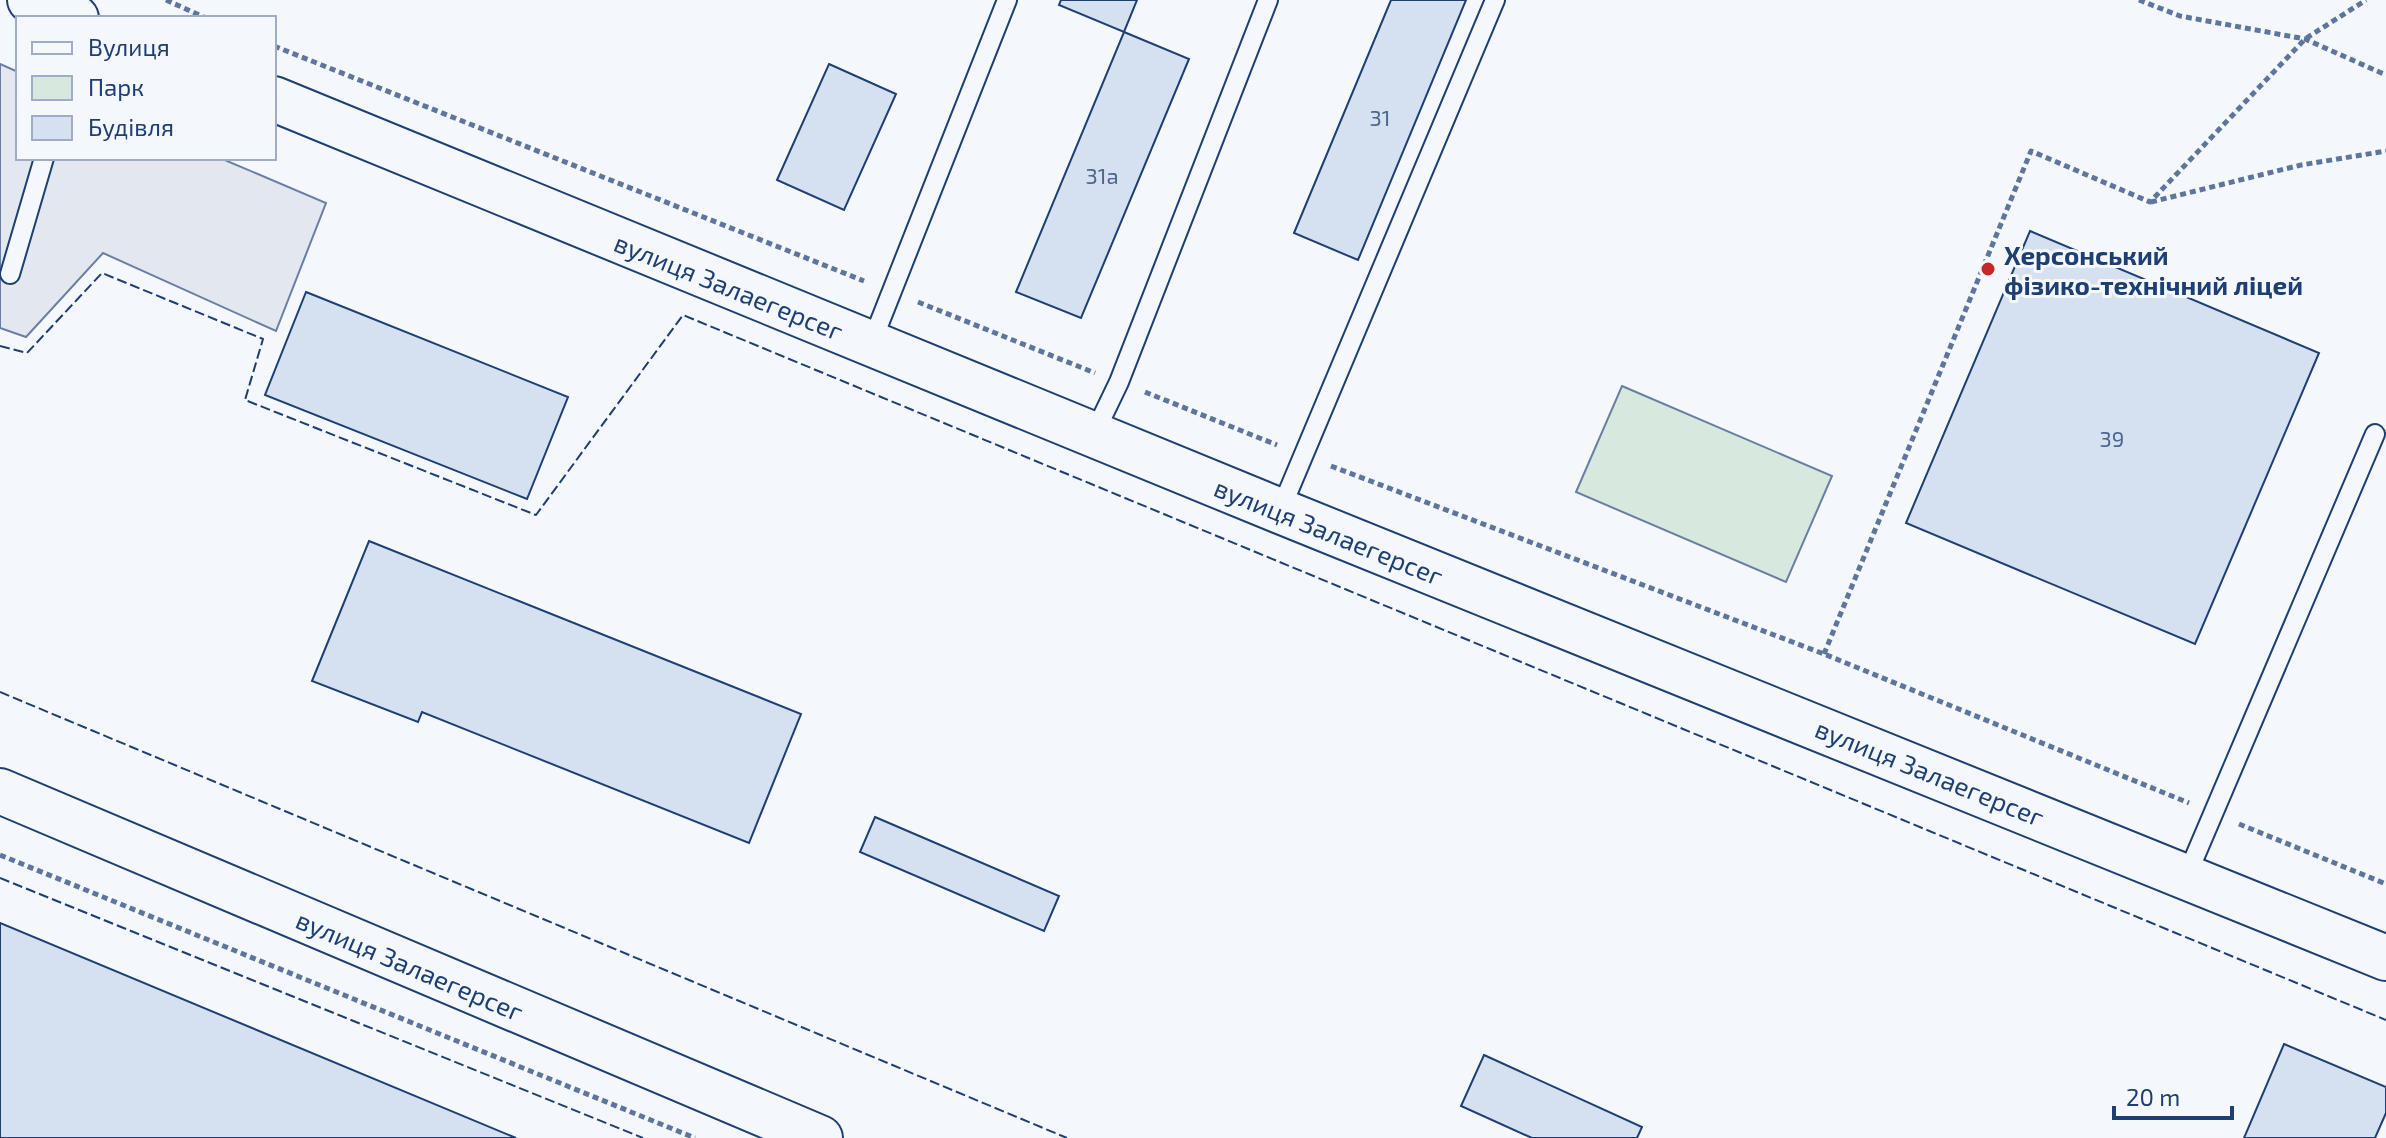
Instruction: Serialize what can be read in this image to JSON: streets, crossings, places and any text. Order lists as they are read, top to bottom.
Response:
{
  "streets": {
    "main road": ["вулиця Залаегерсег"]
  },
  "places": ["Херсонський фізико-технічний ліцей"],
  "house_numbers": ["31", "31а", "39"],
  "legend": ["Вулиця", "Парк", "Будівля"],
  "scale_bar": "20 m"
}
